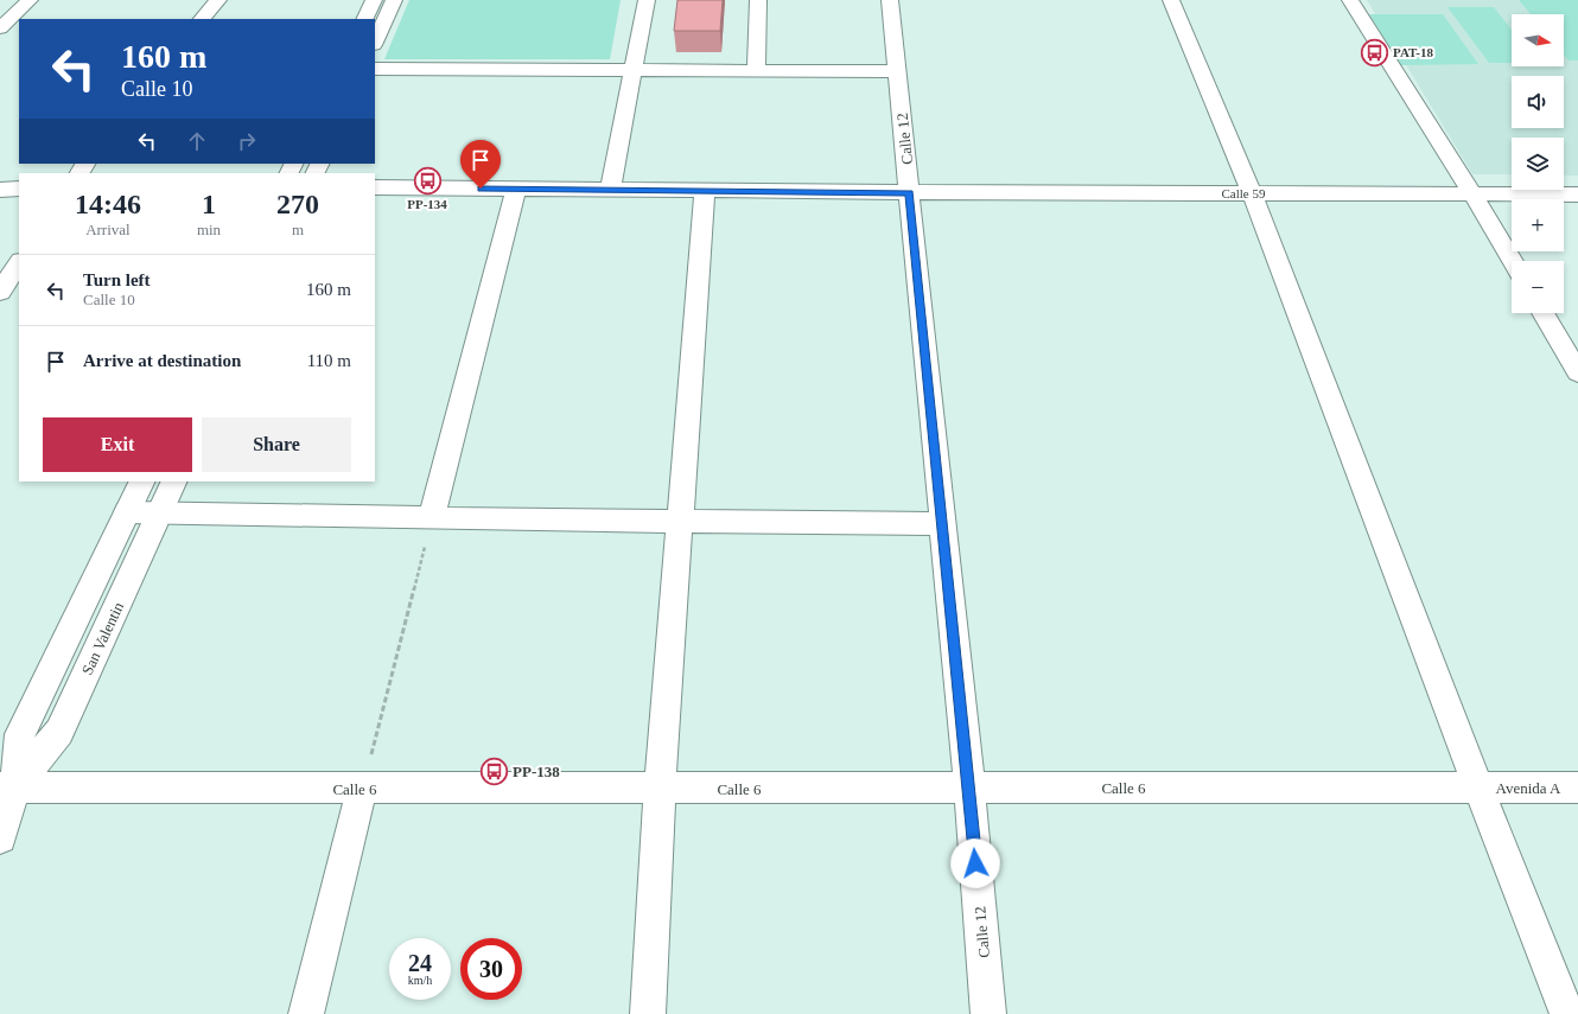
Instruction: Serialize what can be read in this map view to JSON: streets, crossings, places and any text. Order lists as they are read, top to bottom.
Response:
{
  "streets": {
    "street": [
      "Calle 12",
      "Calle 59",
      "San Valentin",
      "Calle 6",
      "Avenida A"
    ]
  },
  "crossings": [
    ["Calle 12", "Calle 59"],
    ["Calle 12", "Calle 6"],
    ["San Valentin", "Calle 6"],
    ["Calle 6", "Avenida A"]
  ],
  "places": {
    "bus stop": ["PAT-18", "PP-134", "PP-138"]
  },
  "north": "right",
  "page": {
    "map_buttons": ["+", "−"],
    "turn": ["160 m", "Calle 10"],
    "eta": [
      "14:46",
      "Arrival",
      "1",
      "min",
      "270",
      "m"
    ],
    "list": [
      {
        "name": "Turn left",
        "note": "Calle 10",
        "value": "160 m"
      },
      {
        "name": "Arrive at destination",
        "value": "110 m"
      }
    ],
    "buttons": ["Exit", "Share"],
    "speed": "24 km/h",
    "limit": "30"
  }
}
